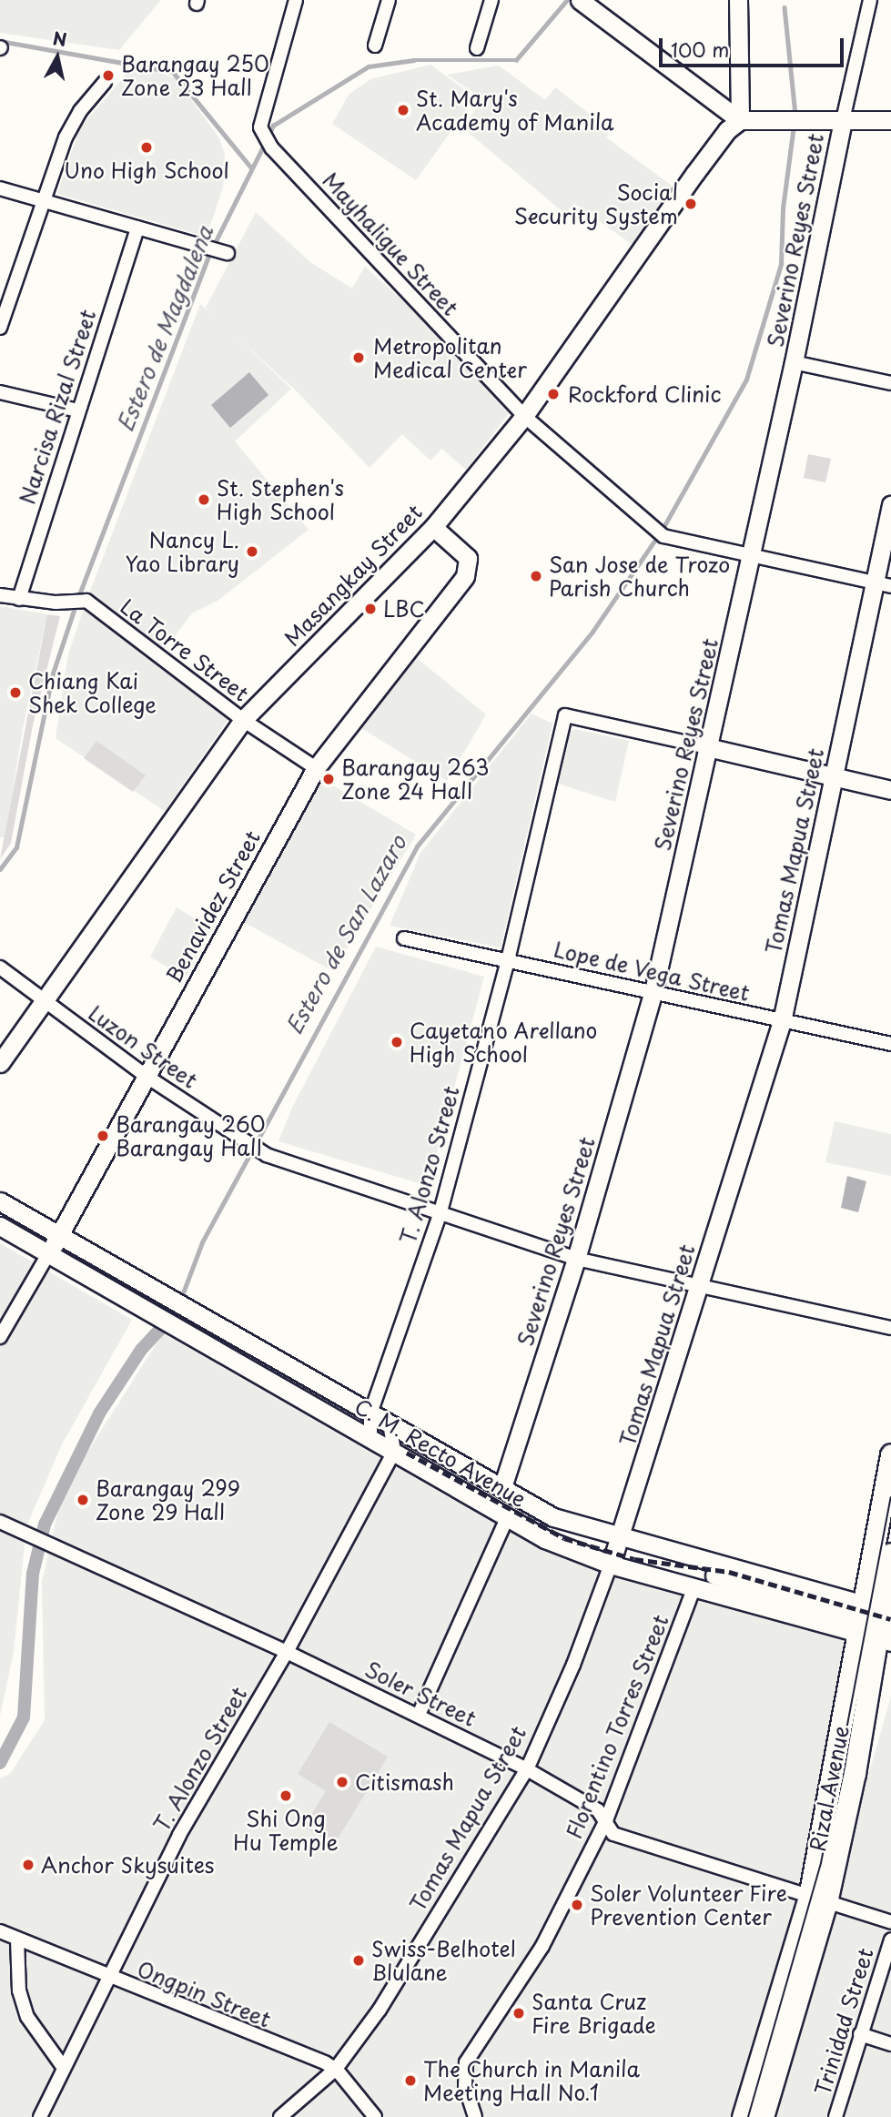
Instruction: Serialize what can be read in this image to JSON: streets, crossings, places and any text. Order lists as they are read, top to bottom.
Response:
{
  "streets": {
    "main road": ["Rizal Avenue"],
    "street": [
      "Severino Reyes Street",
      "Mayhaligue Street",
      "Narcisa Rizal Street",
      "Masangkay Street",
      "La Torre Street",
      "Tomas Mapua Street",
      "Benavidez Street",
      "Lope de Vega Street",
      "Luzon Street",
      "T. Alonzo Street",
      "C. M. Recto Avenue",
      "Soler Street",
      "Florentino Torres Street",
      "Ongpin Street",
      "Trinidad Street"
    ]
  },
  "crossings": [
    ["Severino Reyes Street", "Mayhaligue Street"],
    ["Severino Reyes Street", "Lope de Vega Street"],
    ["Severino Reyes Street", "Luzon Street"],
    ["Severino Reyes Street", "T. Alonzo Street"],
    ["Severino Reyes Street", "C. M. Recto Avenue"],
    ["Mayhaligue Street", "Masangkay Street"],
    ["Mayhaligue Street", "Tomas Mapua Street"],
    ["Narcisa Rizal Street", "La Torre Street"],
    ["Masangkay Street", "La Torre Street"],
    ["Masangkay Street", "Benavidez Street"],
    ["Masangkay Street", "Luzon Street"],
    ["La Torre Street", "Benavidez Street"],
    ["Tomas Mapua Street", "Lope de Vega Street"],
    ["Tomas Mapua Street", "Luzon Street"],
    ["Tomas Mapua Street", "C. M. Recto Avenue"],
    ["Tomas Mapua Street", "Soler Street"],
    ["Tomas Mapua Street", "Ongpin Street"],
    ["Benavidez Street", "Luzon Street"],
    ["Benavidez Street", "C. M. Recto Avenue"],
    ["Lope de Vega Street", "T. Alonzo Street"],
    ["Luzon Street", "T. Alonzo Street"],
    ["T. Alonzo Street", "C. M. Recto Avenue"],
    ["T. Alonzo Street", "Soler Street"],
    ["T. Alonzo Street", "Ongpin Street"],
    ["C. M. Recto Avenue", "Florentino Torres Street"],
    ["C. M. Recto Avenue", "Rizal Avenue"],
    ["Soler Street", "Florentino Torres Street"],
    ["Soler Street", "Rizal Avenue"]
  ],
  "water": ["Estero de Magdalena", "Estero de San Lazaro"],
  "places": [
    "Barangay 250 Zone 23 Hall",
    "St. Mary's Academy of Manila",
    "Uno High School",
    "Social Security System",
    "Metropolitan Medical Center",
    "Rockford Clinic",
    "St. Stephen's High School",
    "Nancy L. Yao Library",
    "San Jose de Trozo Parish Church",
    "LBC",
    "Chiang Kai Shek College",
    "Barangay 263 Zone 24 Hall",
    "Cayetano Arellano High School",
    "Barangay 260 Barangay Hall",
    "Barangay 299 Zone 29 Hall",
    "Citismash",
    "Shi Ong Hu Temple",
    "Anchor Skysuites",
    "Soler Volunteer Fire Prevention Center",
    "Swiss-Belhotel Blulane",
    "Santa Cruz Fire Brigade",
    "The Church in Manila Meeting Hall No.1"
  ],
  "scale_bar": "100 m",
  "north": "top"
}
